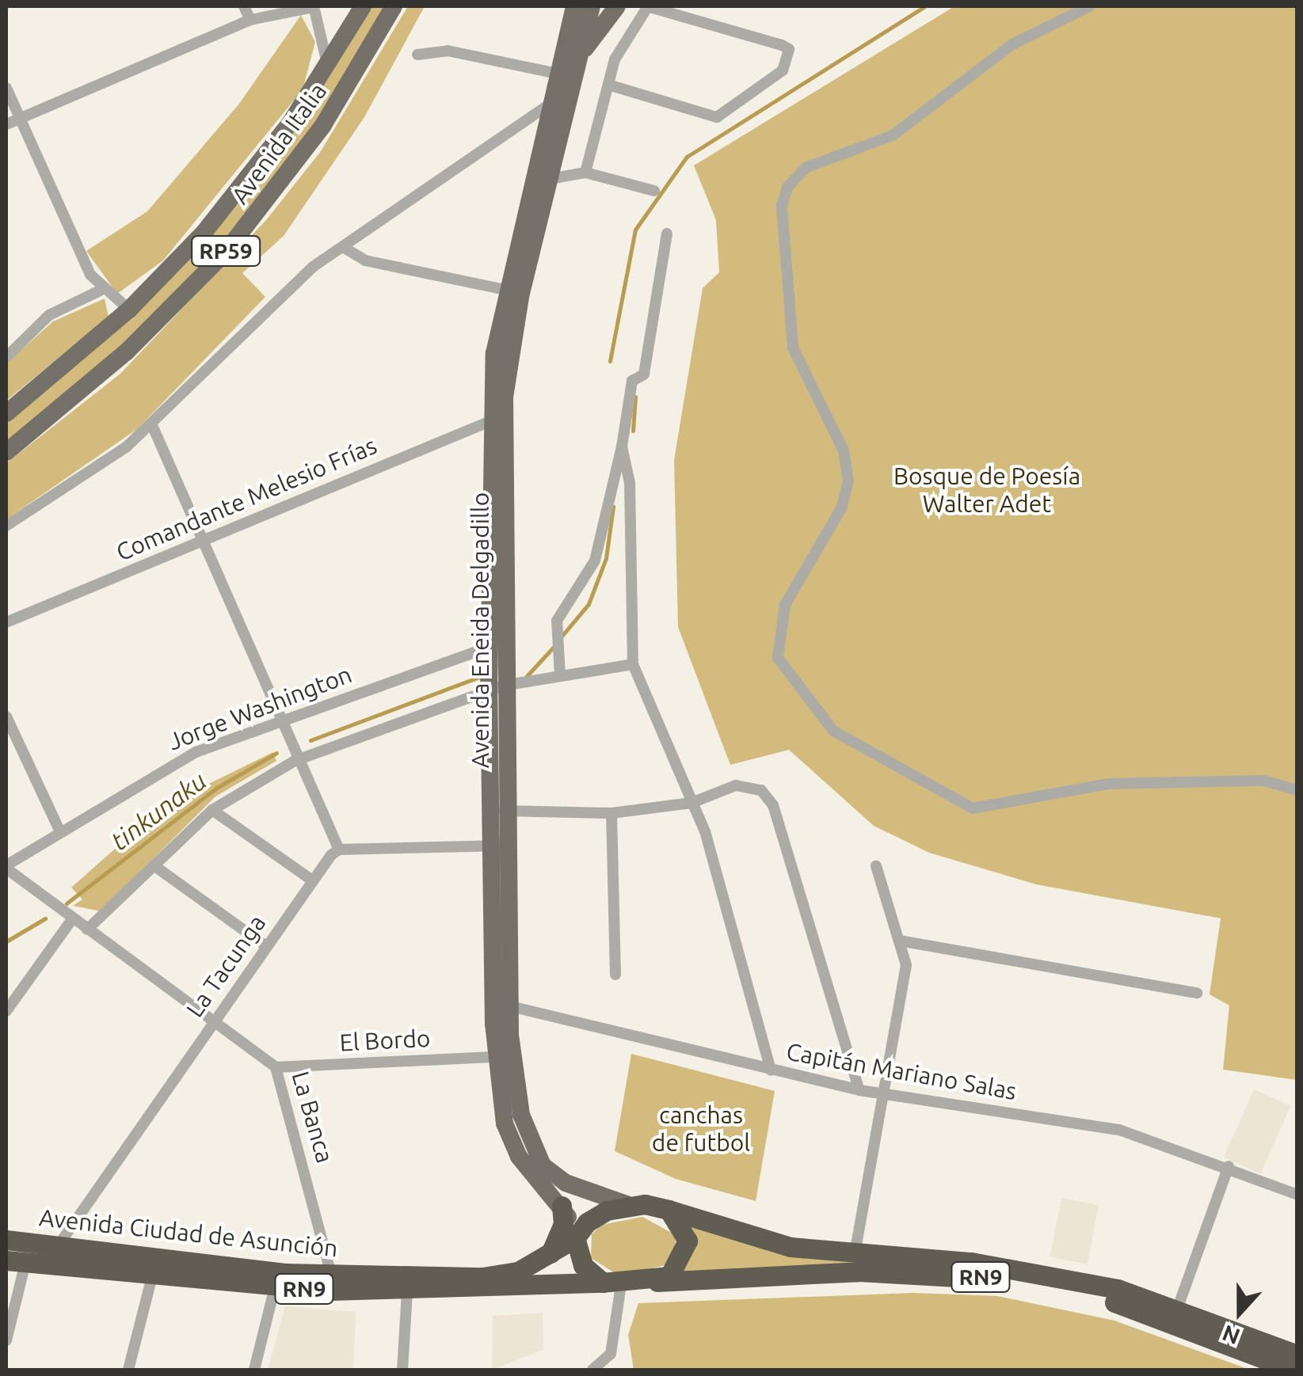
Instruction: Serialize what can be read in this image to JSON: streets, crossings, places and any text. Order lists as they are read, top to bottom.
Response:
{
  "streets": {
    "highway": ["Avenida Ciudad de Asunción", "RN9"],
    "main road": ["Avenida Italia", "RP59", "Avenida Eneida Delgadillo"],
    "street": [
      "Comandante Melesio Frías",
      "Jorge Washington",
      "La Tacunga",
      "El Bordo",
      "Capitán Mariano Salas",
      "La Banca"
    ]
  },
  "crossings": [
    ["Comandante Melesio Frías", "Avenida Eneida Delgadillo"],
    ["Avenida Eneida Delgadillo", "Jorge Washington"],
    ["Avenida Eneida Delgadillo", "El Bordo"],
    ["Avenida Eneida Delgadillo", "Capitán Mariano Salas"],
    ["Avenida Eneida Delgadillo", "Avenida Ciudad de Asunción"],
    ["Avenida Eneida Delgadillo", "RN9"],
    ["Jorge Washington", "La Banca"],
    ["La Tacunga", "La Banca"],
    ["La Tacunga", "Avenida Ciudad de Asunción"],
    ["El Bordo", "La Banca"],
    ["La Banca", "Avenida Ciudad de Asunción"],
    ["Avenida Ciudad de Asunción", "RN9"]
  ],
  "water": ["tinkunaku"],
  "parks": ["Bosque de Poesía Walter Adet", "canchas de futbol"],
  "north": "bottom"
}
